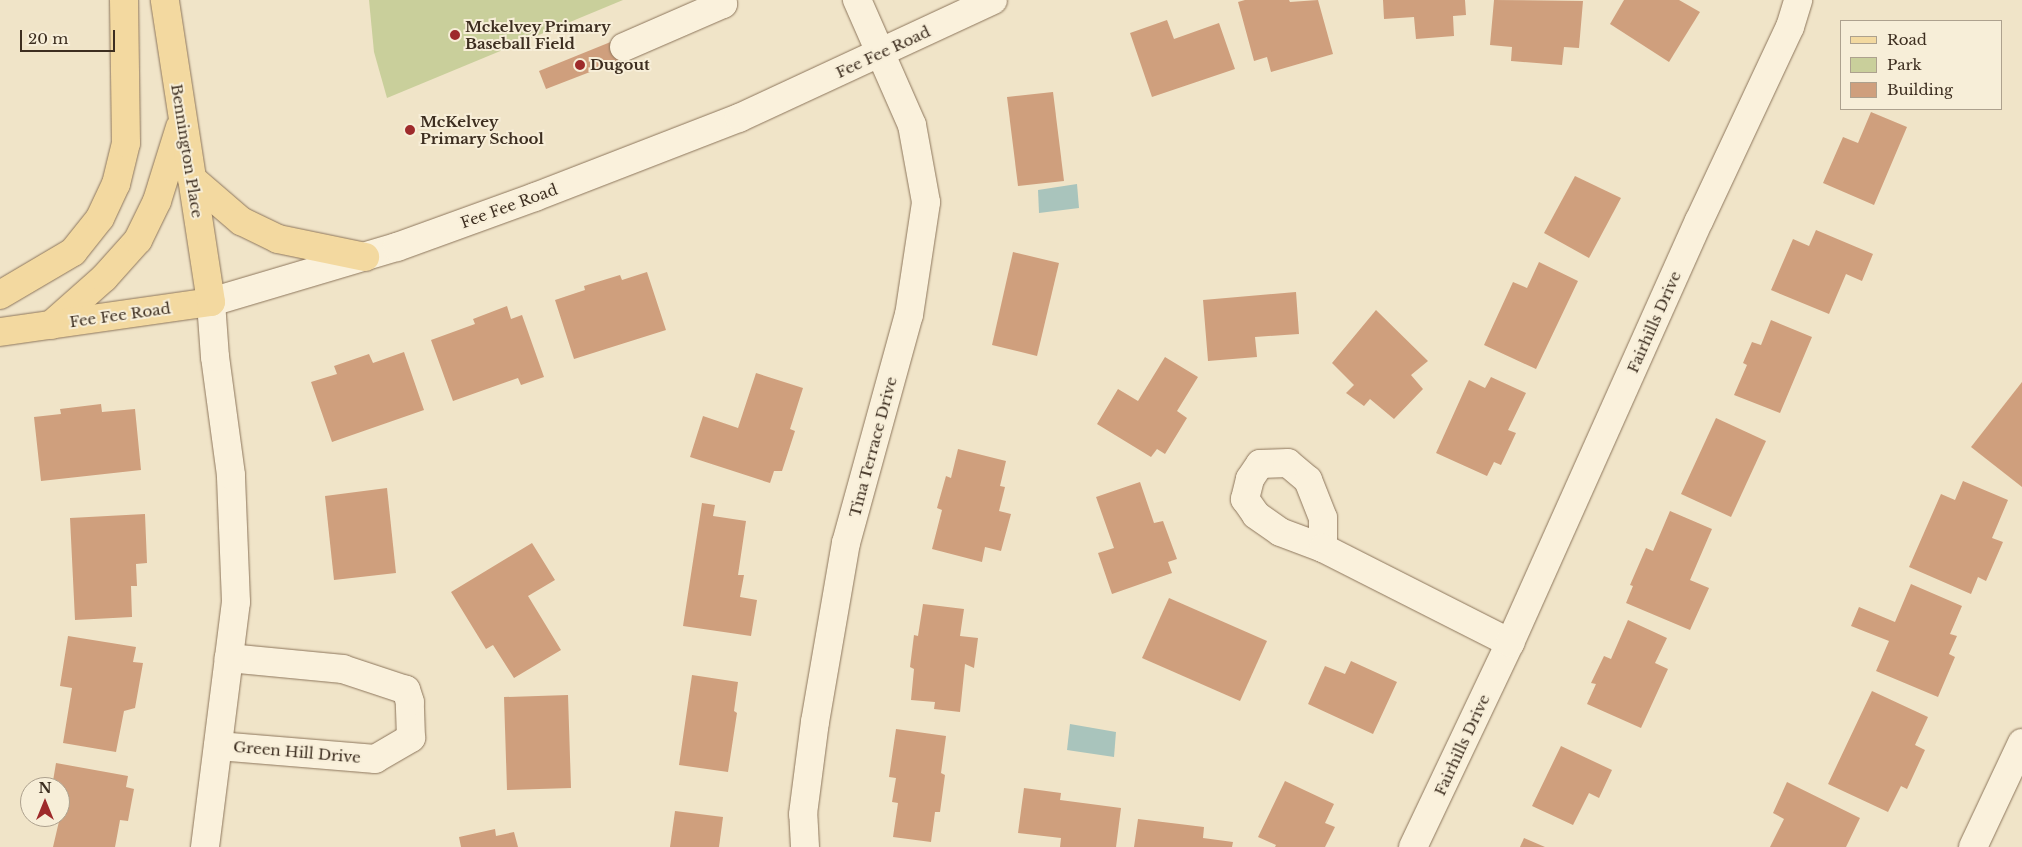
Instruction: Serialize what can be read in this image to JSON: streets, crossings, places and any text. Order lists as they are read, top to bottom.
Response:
{
  "streets": {
    "main road": ["Fee Fee Road", "Bennington Place"],
    "street": ["Fairhills Drive", "Tina Terrace Drive", "Green Hill Drive"]
  },
  "crossings": [
    ["Fee Fee Road", "Bennington Place"],
    ["Fee Fee Road", "Tina Terrace Drive"],
    ["Fee Fee Road", "Green Hill Drive"],
    ["Bennington Place", "Green Hill Drive"]
  ],
  "places": ["Mckelvey Primary Baseball Field", "Dugout", "McKelvey Primary School"],
  "legend": ["Road", "Park", "Building"],
  "scale_bar": "20 m",
  "north": "top"
}
